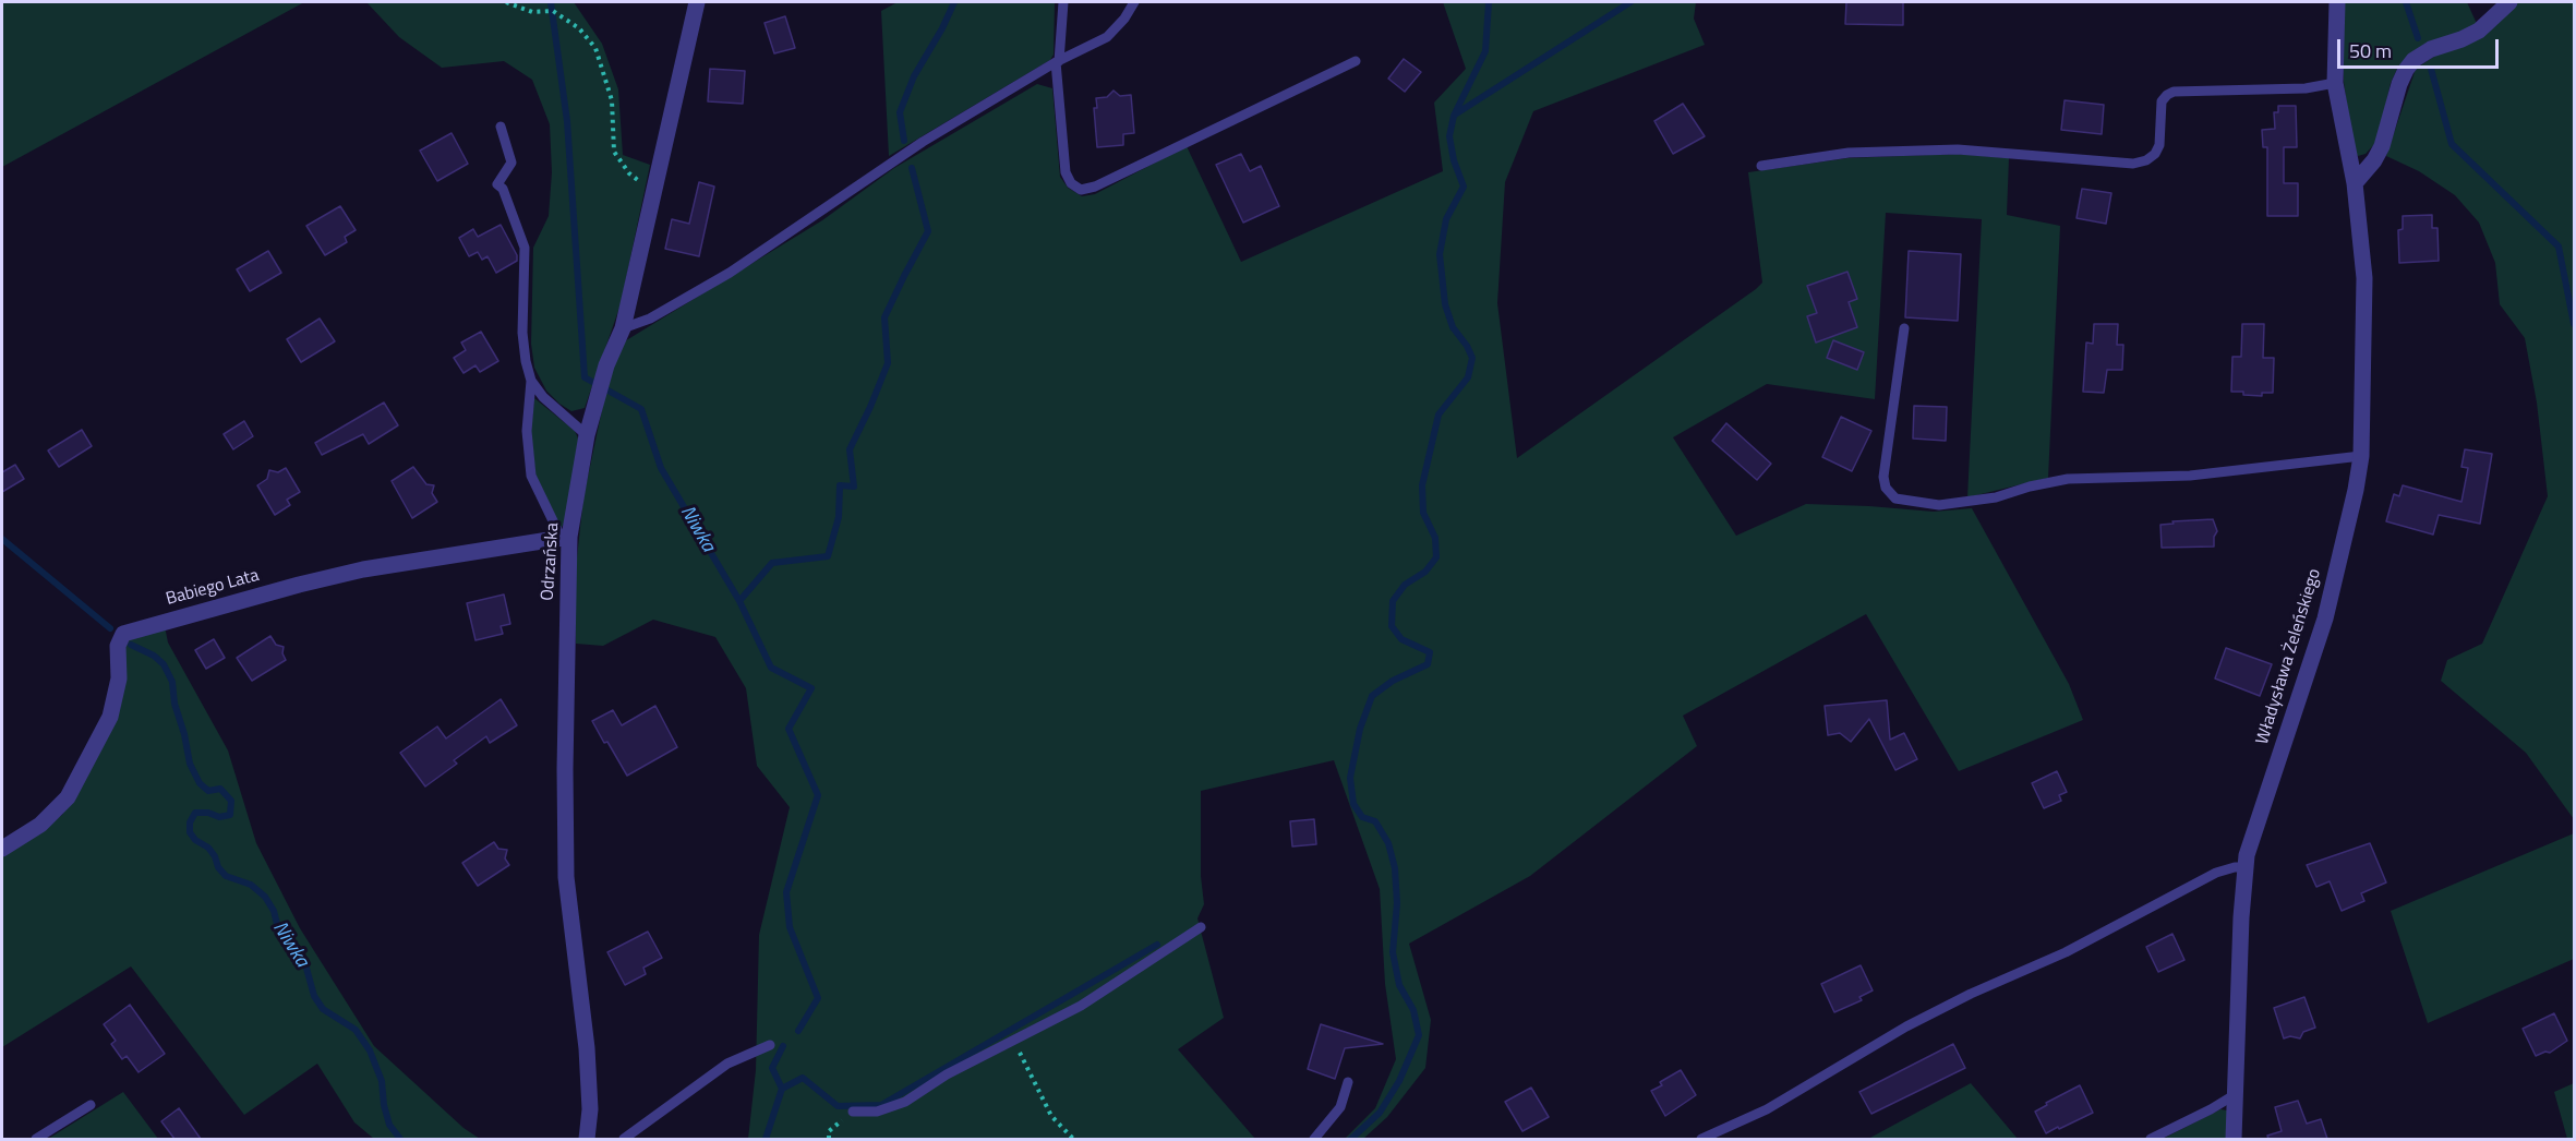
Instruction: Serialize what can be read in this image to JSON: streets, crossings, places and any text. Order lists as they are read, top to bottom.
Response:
{
  "streets": {
    "street": ["Odrzańska", "Babiego Lata", "Władysława Żeleńskiego"]
  },
  "crossings": [
    ["Odrzańska", "Babiego Lata"]
  ],
  "water": ["Niwka"],
  "scale_bar": "50 m"
}
